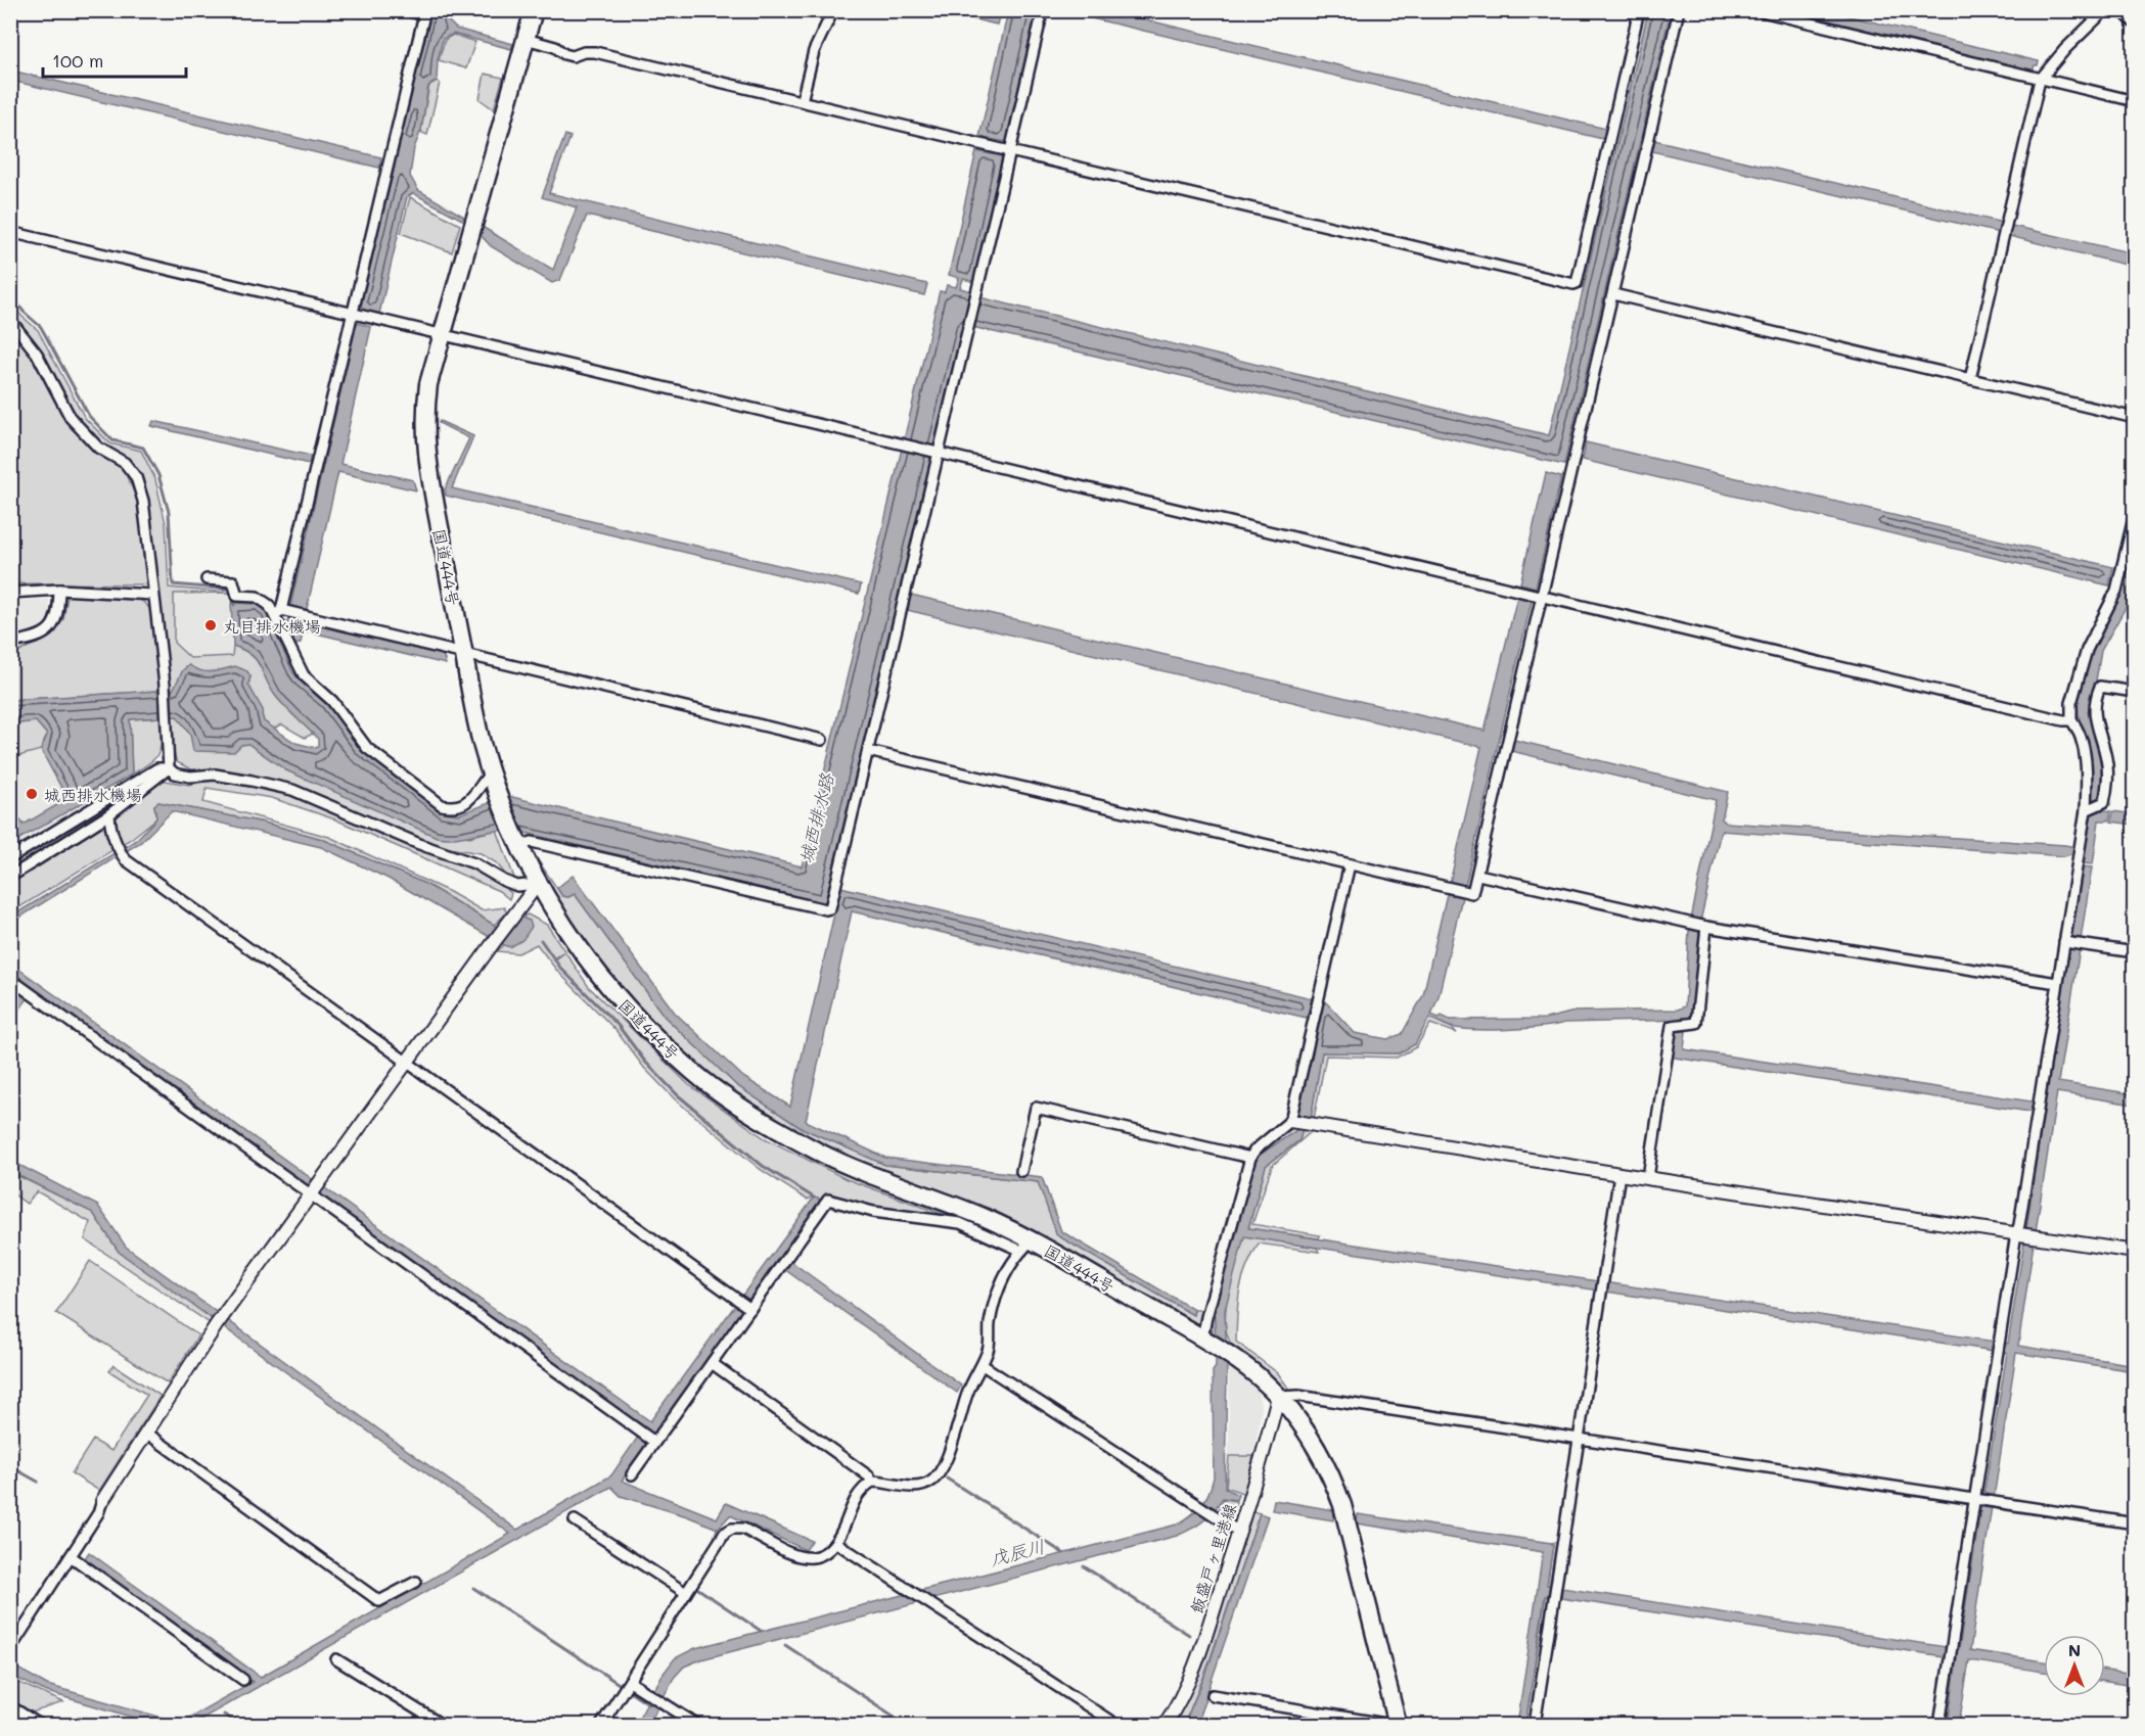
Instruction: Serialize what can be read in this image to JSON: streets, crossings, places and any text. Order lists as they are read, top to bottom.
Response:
{
  "streets": {
    "highway": ["国道444号"],
    "street": ["飯盛戸ヶ里港線"]
  },
  "crossings": [
    ["国道444号", "飯盛戸ヶ里港線"]
  ],
  "water": ["城西排水路", "戊辰川"],
  "places": ["丸目排水機場", "城西排水機場"],
  "scale_bar": "100 m",
  "north": "top"
}
